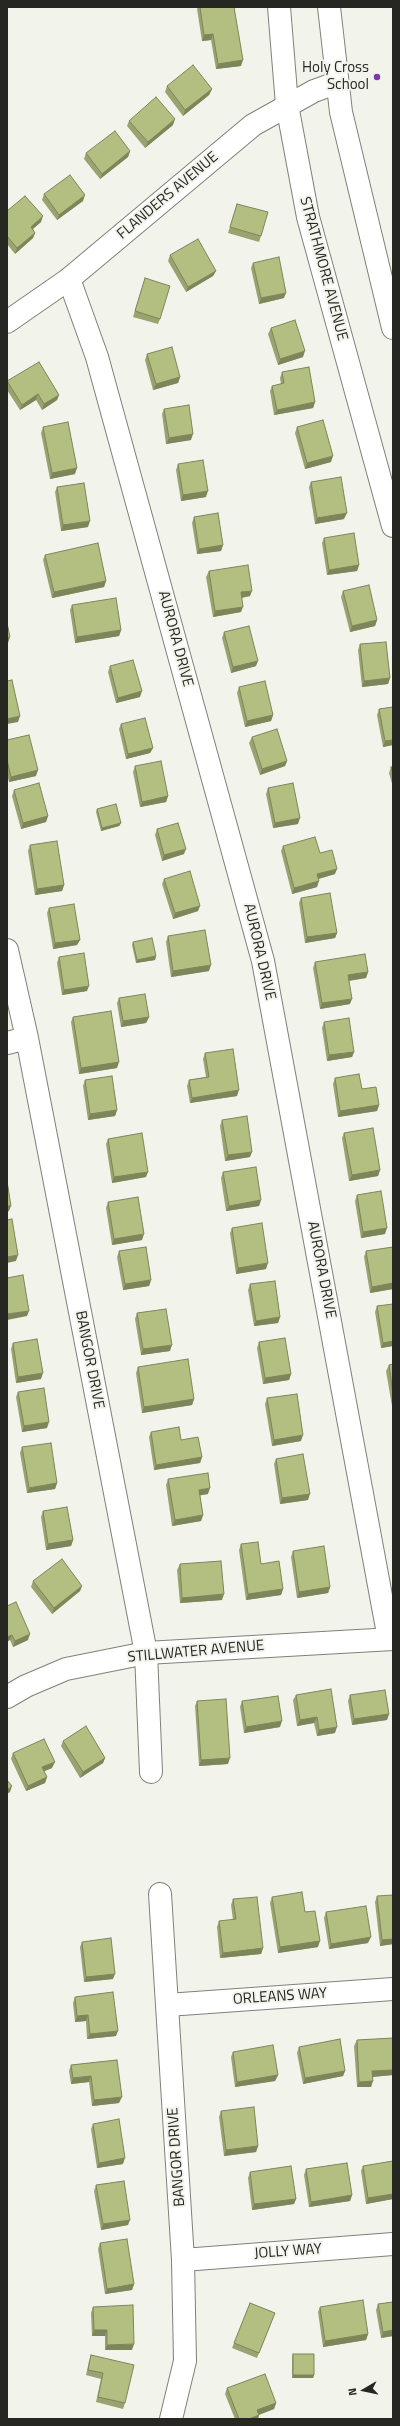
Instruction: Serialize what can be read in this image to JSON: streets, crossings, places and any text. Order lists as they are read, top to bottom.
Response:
{
  "streets": {
    "street": [
      "FLANDERS AVENUE",
      "STRATHMORE AVENUE",
      "AURORA DRIVE",
      "BANGOR DRIVE",
      "STILLWATER AVENUE",
      "ORLEANS WAY",
      "JOLLY WAY"
    ]
  },
  "crossings": [
    ["FLANDERS AVENUE", "STRATHMORE AVENUE"],
    ["FLANDERS AVENUE", "AURORA DRIVE"],
    ["AURORA DRIVE", "STILLWATER AVENUE"],
    ["BANGOR DRIVE", "STILLWATER AVENUE"],
    ["BANGOR DRIVE", "ORLEANS WAY"],
    ["BANGOR DRIVE", "JOLLY WAY"]
  ],
  "places": ["Holy Cross School"],
  "north": "left"
}
